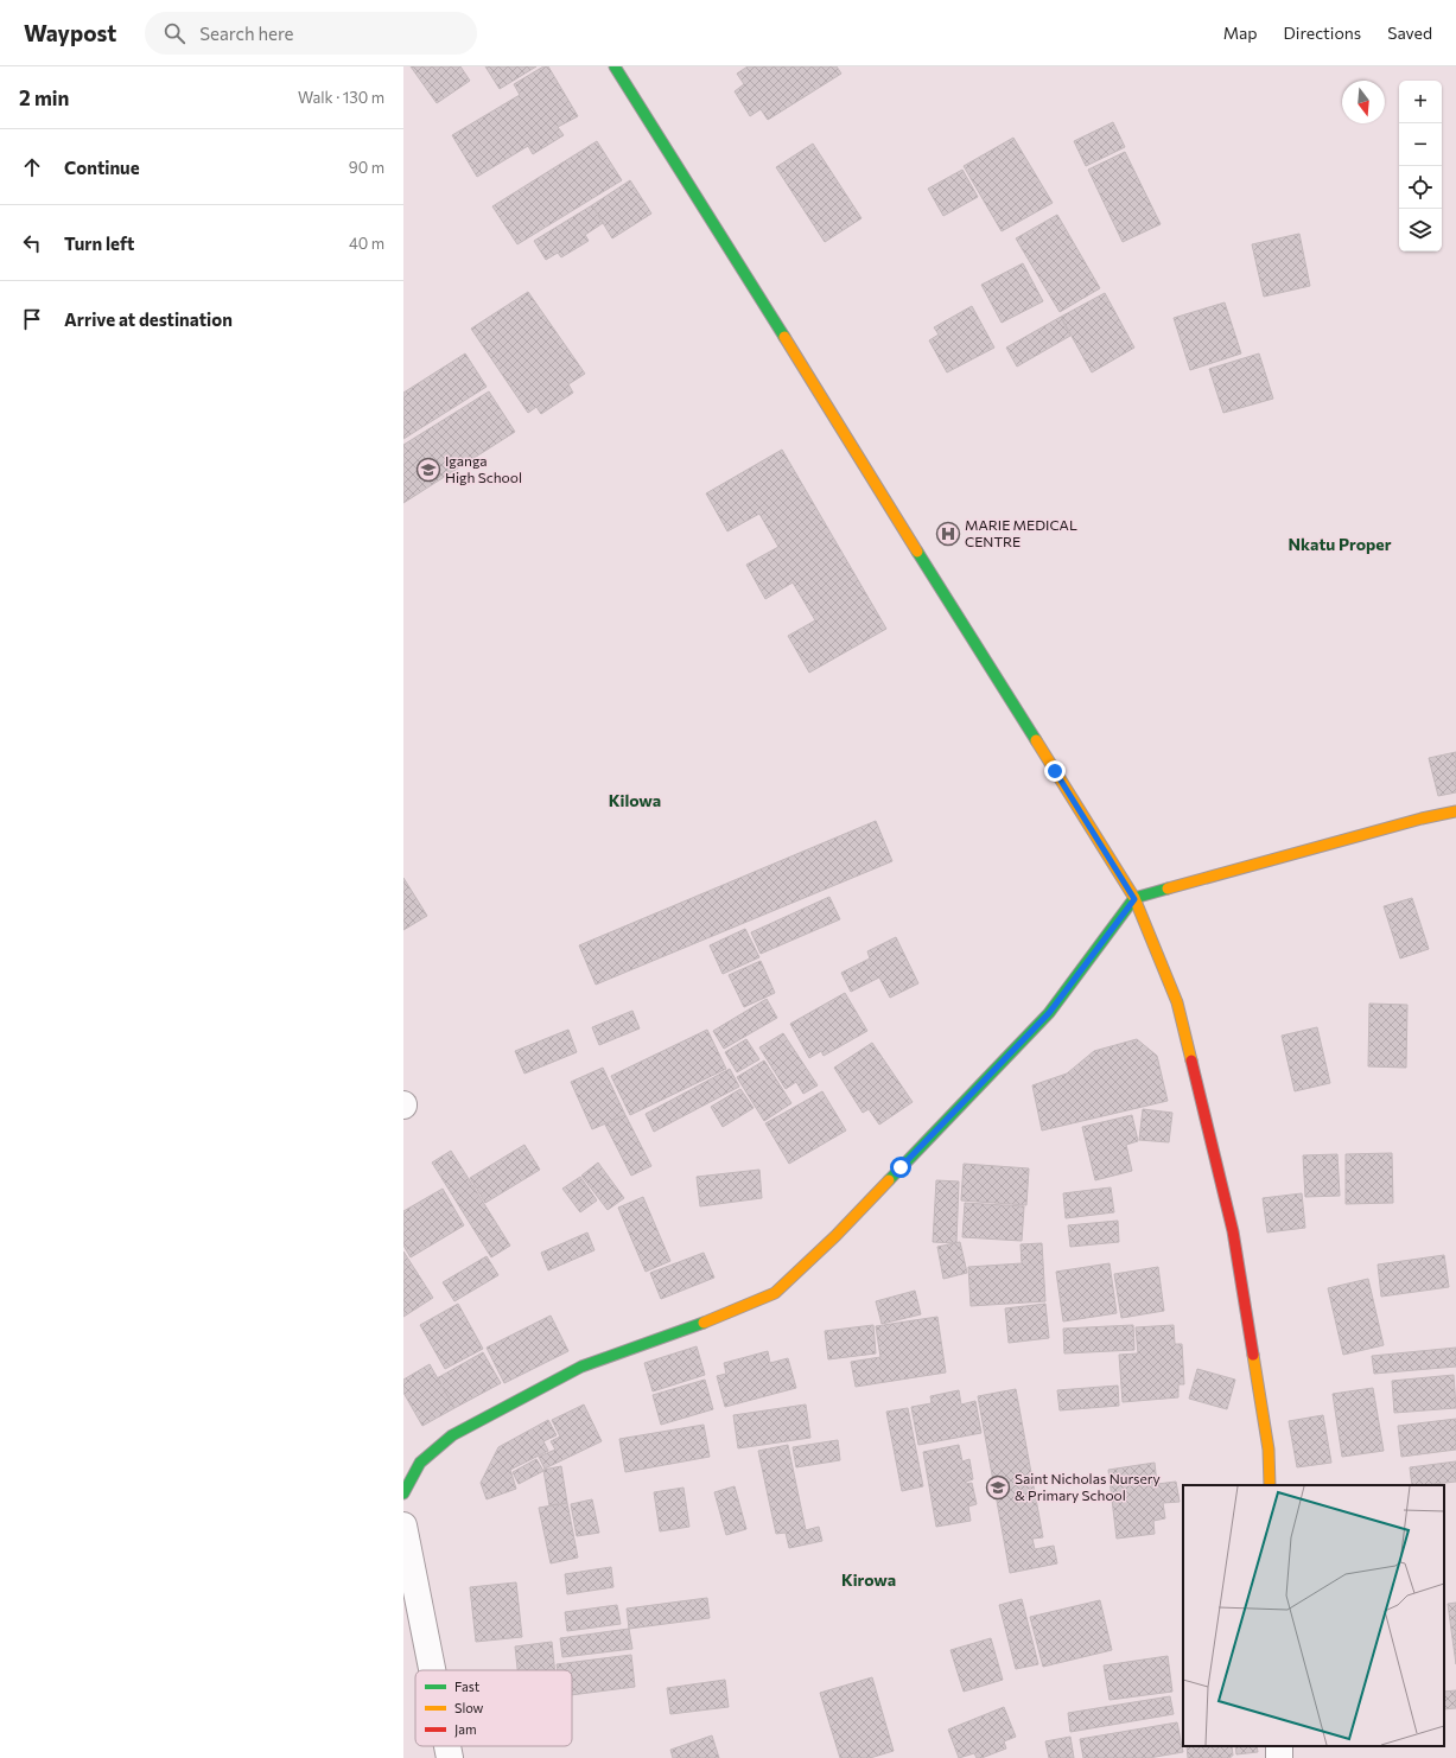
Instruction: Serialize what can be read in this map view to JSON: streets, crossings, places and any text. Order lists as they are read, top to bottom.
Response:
{
  "districts": ["Nkatu Proper", "Kilowa", "Kirowa"],
  "places": {
    "school or university": ["Iganga High School", "Saint Nicholas Nursery & Primary School"],
    "hospital": ["MARIE MEDICAL CENTRE"]
  },
  "legend": ["Fast", "Slow", "Jam"],
  "north": "bottom",
  "page": {
    "header": "Waypost",
    "search": "Search here",
    "nav": ["Map", "Directions", "Saved"],
    "heading": ["2 min", "Walk · 130 m"],
    "map_buttons": ["+", "−"],
    "list": [
      ["Continue", "90 m"],
      ["Turn left", "40 m"],
      "Arrive at destination"
    ]
  }
}
